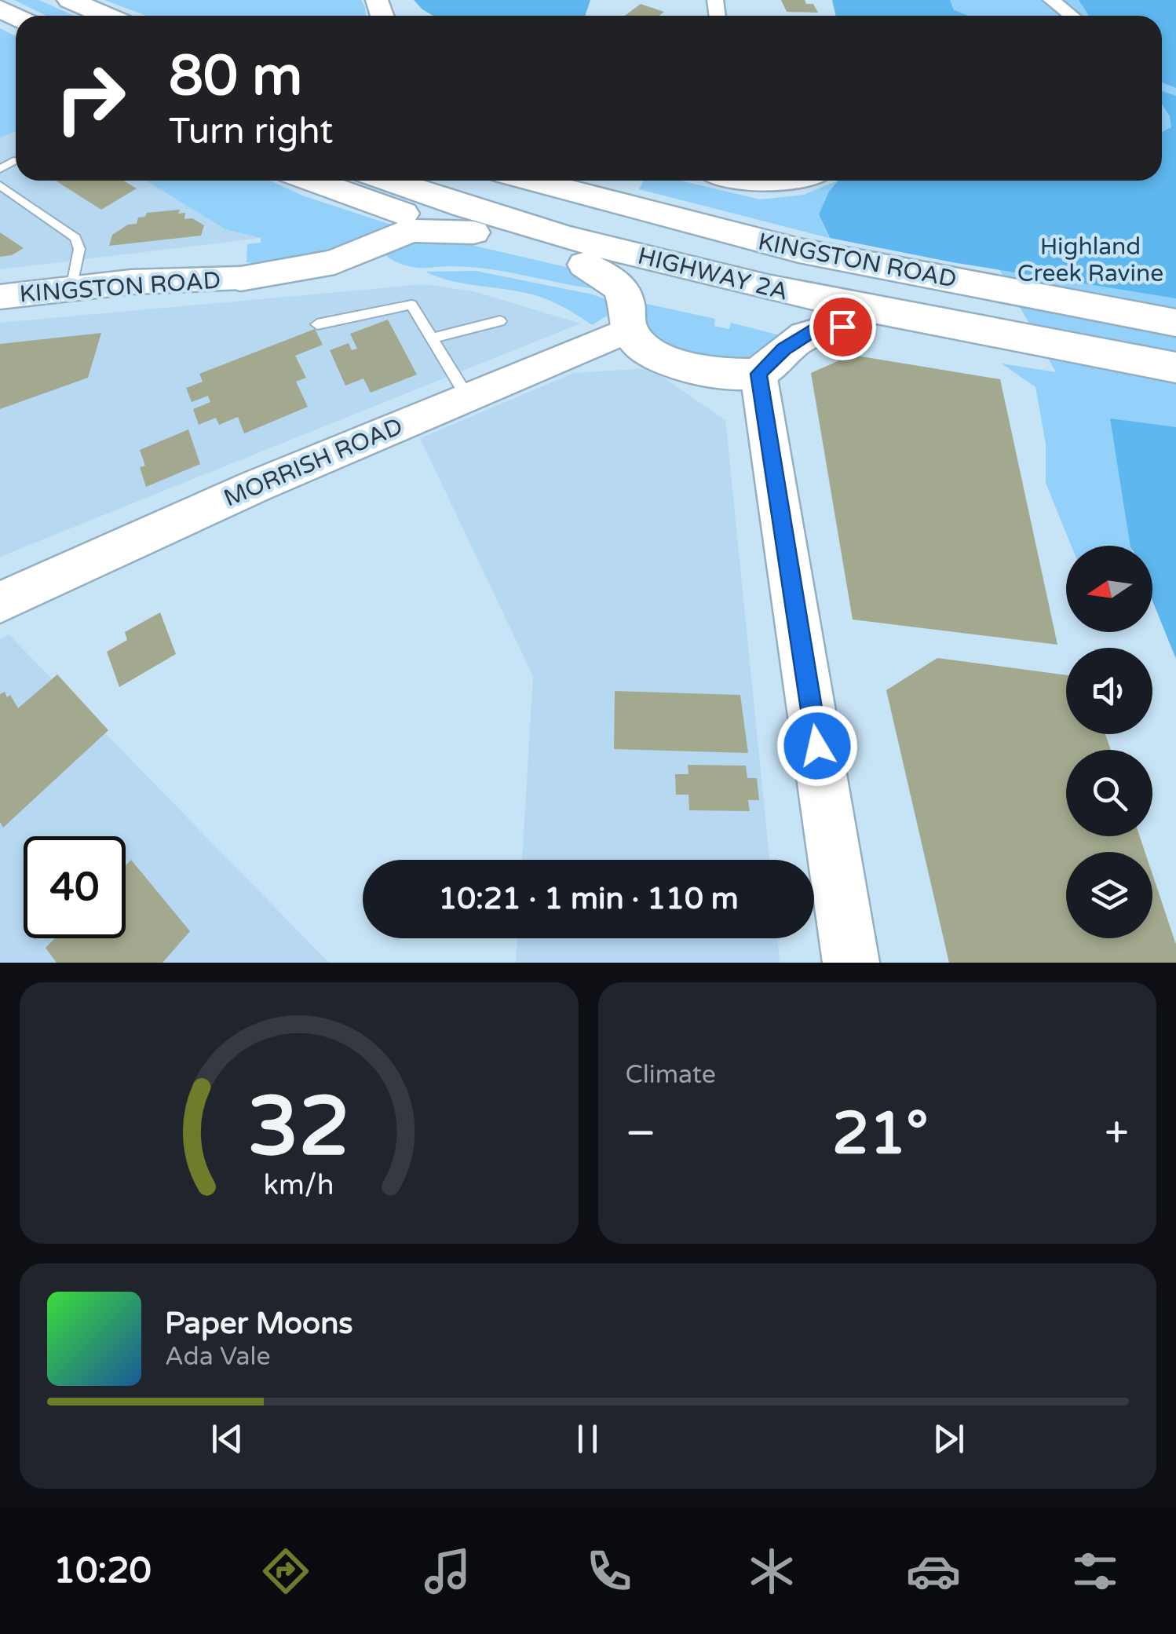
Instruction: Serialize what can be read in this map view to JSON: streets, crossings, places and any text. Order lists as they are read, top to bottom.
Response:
{
  "streets": {
    "main road": ["KINGSTON ROAD", "HIGHWAY 2A"],
    "street": ["MORRISH ROAD"]
  },
  "parks": ["Highland Creek Ravine"],
  "north": "left",
  "page": {
    "turn": ["80 m", "Turn right"],
    "limit": "40",
    "trip": "10:21 · 1 min · 110 m",
    "tile": "Climate",
    "heat": ["−", "21°", "+"],
    "song": ["Paper Moons", "Ada Vale"],
    "tabs": "10:20",
    "gauge": ["32", "km/h"]
  }
}
